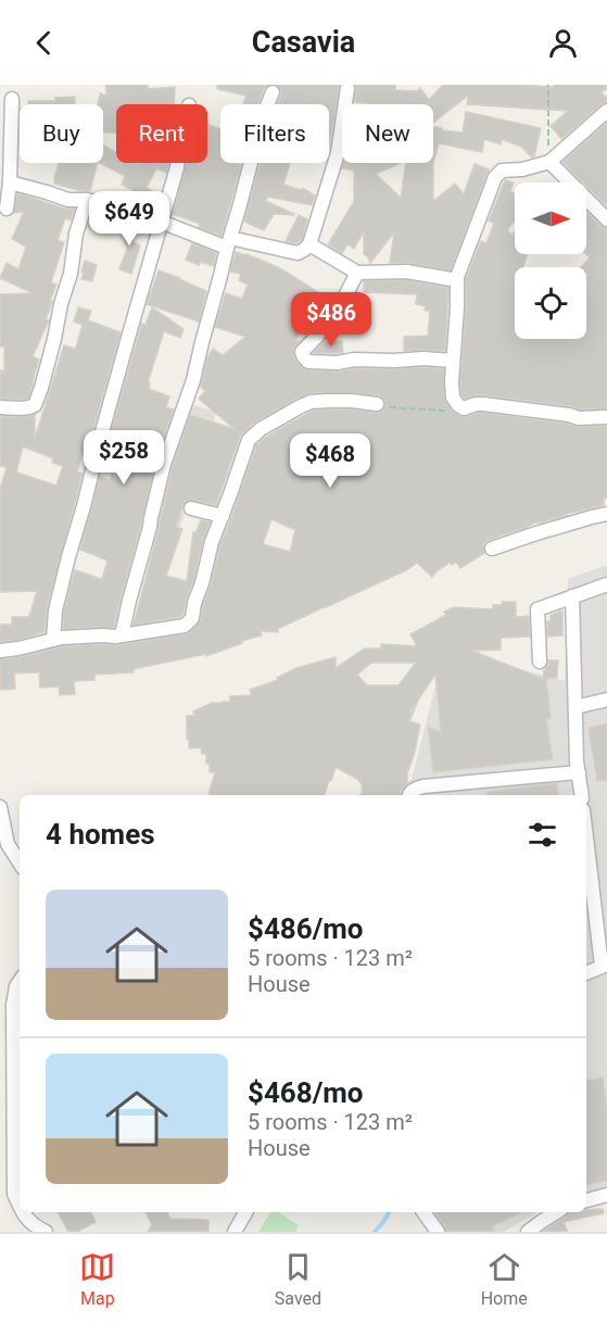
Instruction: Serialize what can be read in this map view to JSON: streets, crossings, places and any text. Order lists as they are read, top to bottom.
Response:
{
  "north": "right",
  "page": {
    "header": "Casavia",
    "chip": [
      "Buy",
      "Rent",
      "Filters",
      "New"
    ],
    "price": [
      "$649",
      "$486",
      "$258",
      "$468"
    ],
    "heading": "4 homes",
    "list": [
      {
        "name": "$486/mo",
        "note": "5 rooms · 123 m² · House"
      },
      {
        "name": "$468/mo",
        "note": "5 rooms · 123 m² · House"
      }
    ],
    "tabs": ["Map", "Saved", "Home"]
  }
}
